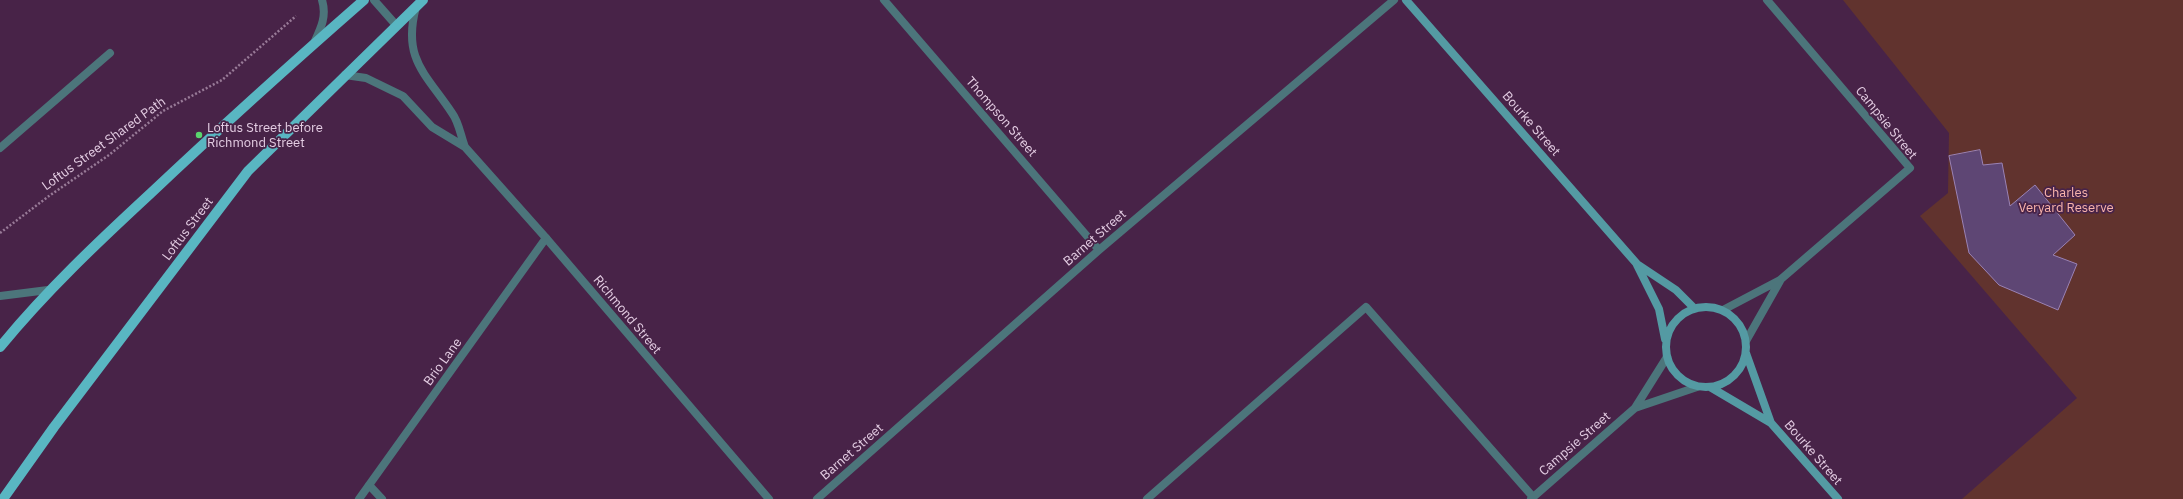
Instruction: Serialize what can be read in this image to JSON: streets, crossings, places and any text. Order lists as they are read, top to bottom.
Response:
{
  "streets": {
    "main road": ["Loftus Street"],
    "street": [
      "Thompson Street",
      "Campsie Street",
      "Bourke Street",
      "Barnet Street",
      "Richmond Street",
      "Brio Lane"
    ],
    "path": ["Loftus Street Shared Path"]
  },
  "crossings": [
    ["Thompson Street", "Barnet Street"],
    ["Campsie Street", "Bourke Street"],
    ["Loftus Street", "Richmond Street"],
    ["Richmond Street", "Brio Lane"]
  ],
  "parks": ["Charles Veryard Reserve"],
  "places": ["Loftus Street before Richmond Street"]
}
